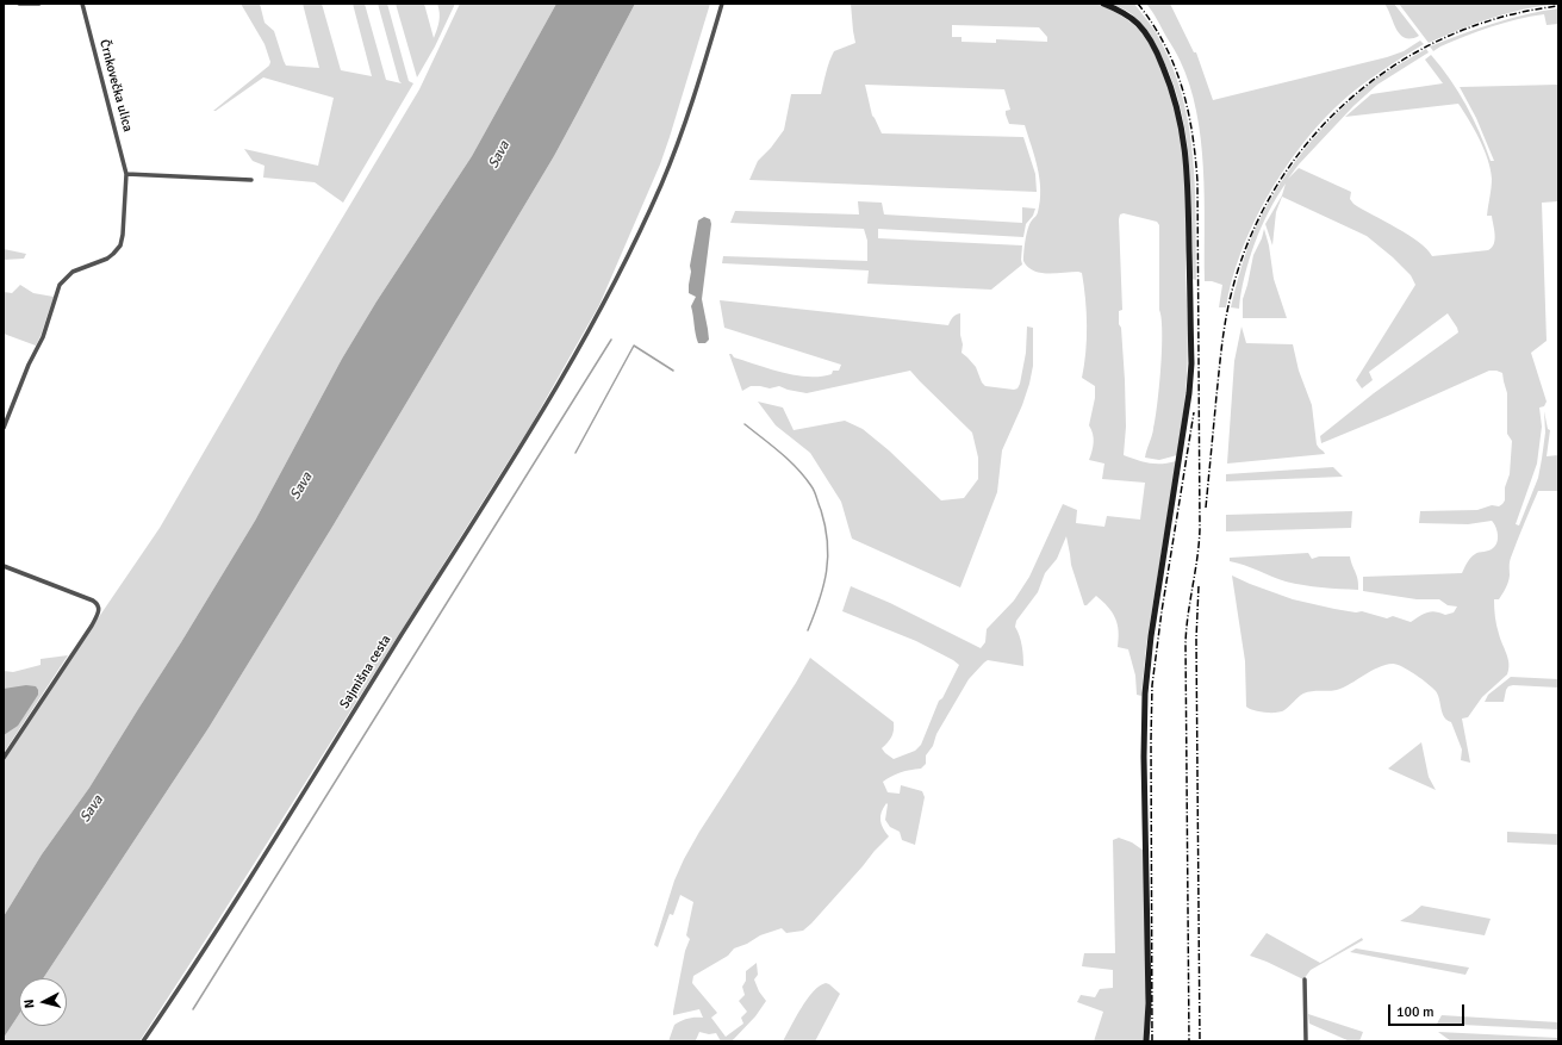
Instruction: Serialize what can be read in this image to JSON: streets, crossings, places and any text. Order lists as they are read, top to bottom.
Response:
{
  "streets": {
    "street": ["Črnkovečka ulica", "Sajmišna cesta"]
  },
  "water": ["Sava"],
  "scale_bar": "100 m",
  "north": "left"
}
